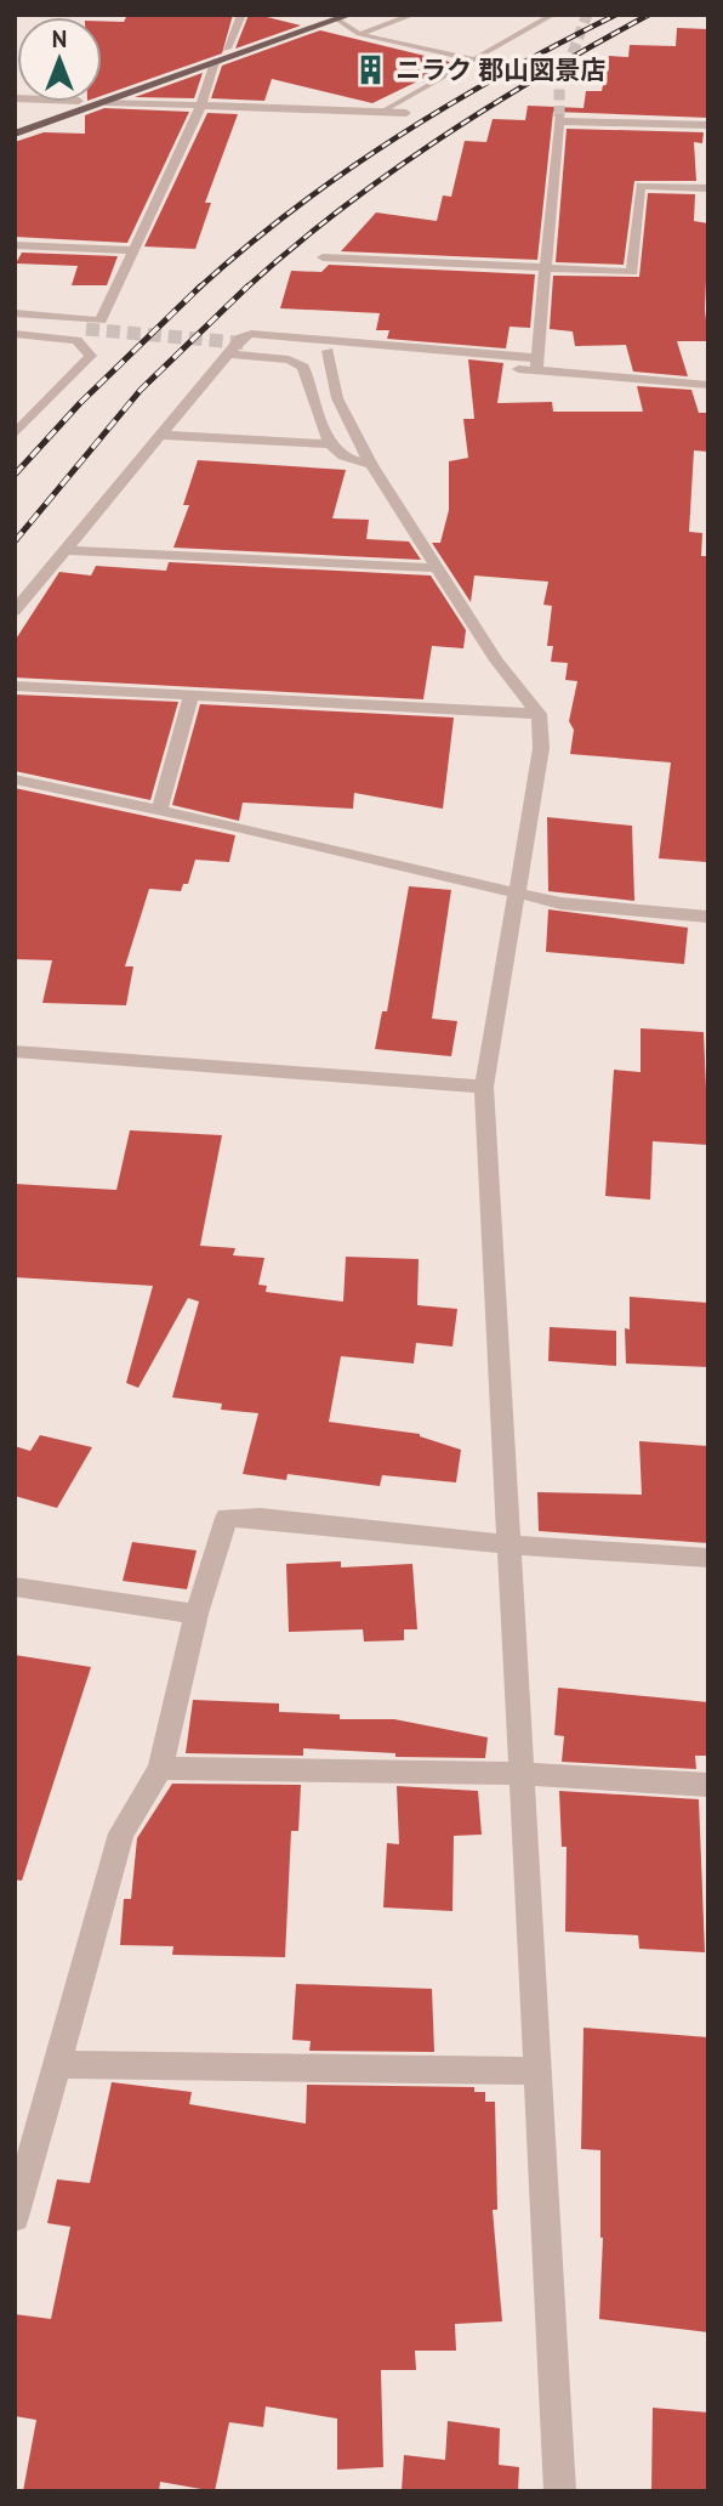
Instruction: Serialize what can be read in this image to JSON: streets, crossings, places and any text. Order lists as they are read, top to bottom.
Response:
{
  "places": {
    "building": ["ニラク 郡山図景店"]
  },
  "north": "top"
}
